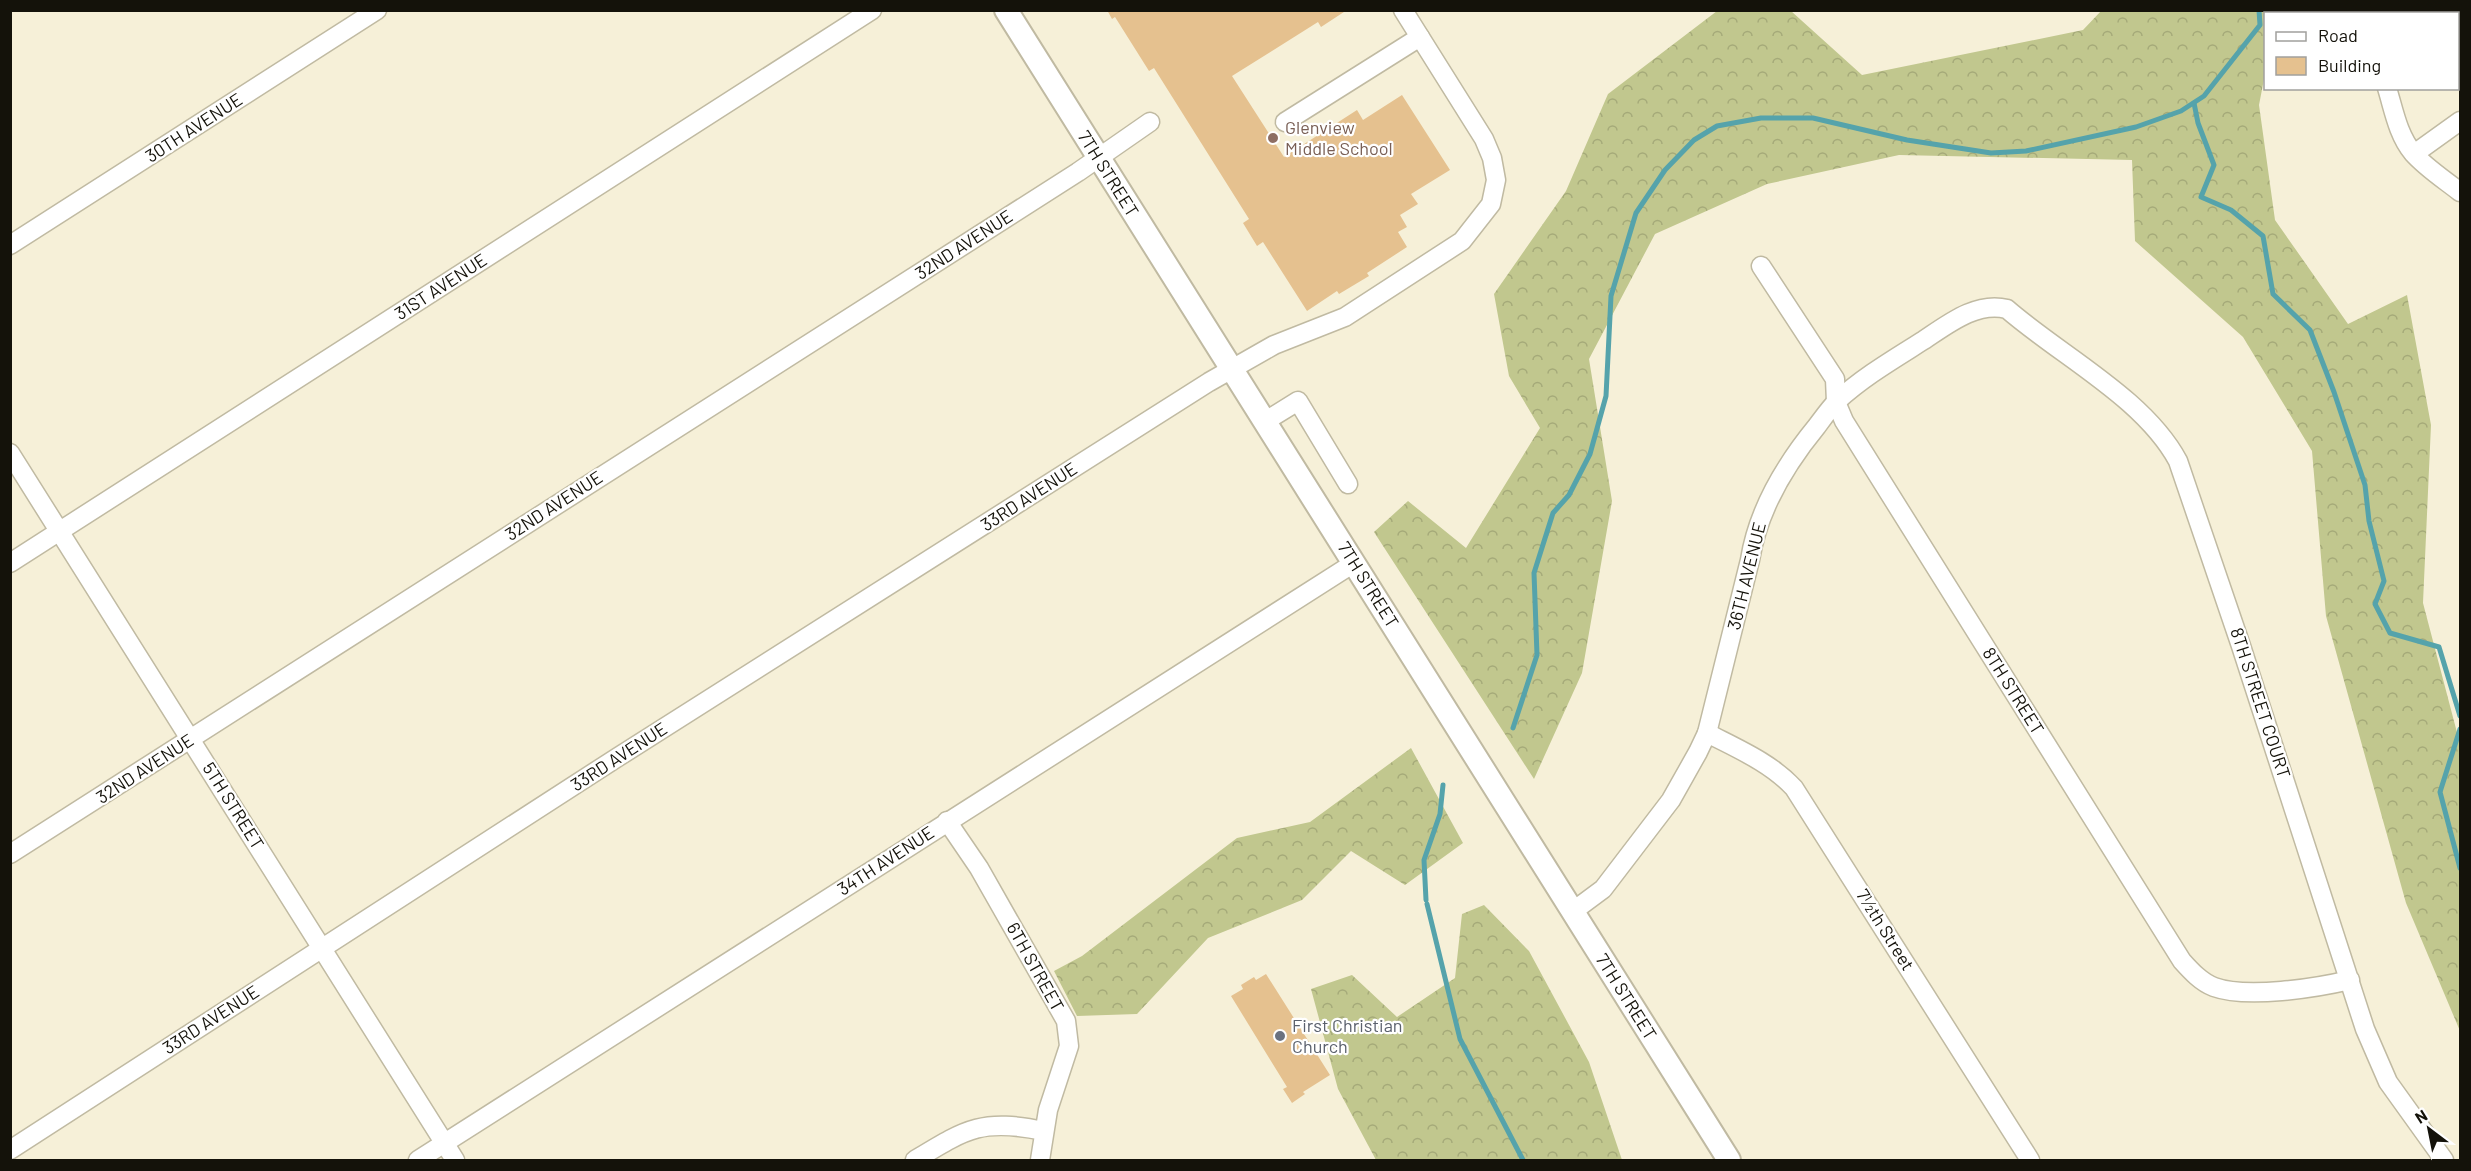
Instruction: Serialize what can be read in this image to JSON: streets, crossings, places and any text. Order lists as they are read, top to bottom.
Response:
{
  "streets": {
    "main road": ["7TH STREET"],
    "street": [
      "30TH AVENUE",
      "32ND AVENUE",
      "31ST AVENUE",
      "33RD AVENUE",
      "36TH AVENUE",
      "8TH STREET",
      "8TH STREET COURT",
      "5TH STREET",
      "34TH AVENUE",
      "7½th Street",
      "6TH STREET"
    ]
  },
  "crossings": [
    ["7TH STREET", "32ND AVENUE"],
    ["7TH STREET", "33RD AVENUE"],
    ["7TH STREET", "36TH AVENUE"],
    ["7TH STREET", "34TH AVENUE"],
    ["32ND AVENUE", "5TH STREET"],
    ["31ST AVENUE", "5TH STREET"],
    ["33RD AVENUE", "5TH STREET"],
    ["36TH AVENUE", "8TH STREET"],
    ["36TH AVENUE", "8TH STREET COURT"],
    ["36TH AVENUE", "7½th Street"],
    ["8TH STREET", "8TH STREET COURT"],
    ["5TH STREET", "34TH AVENUE"],
    ["34TH AVENUE", "6TH STREET"]
  ],
  "places": ["Glenview Middle School", "First Christian Church"],
  "legend": ["Road", "Building"],
  "north": "top left"
}
